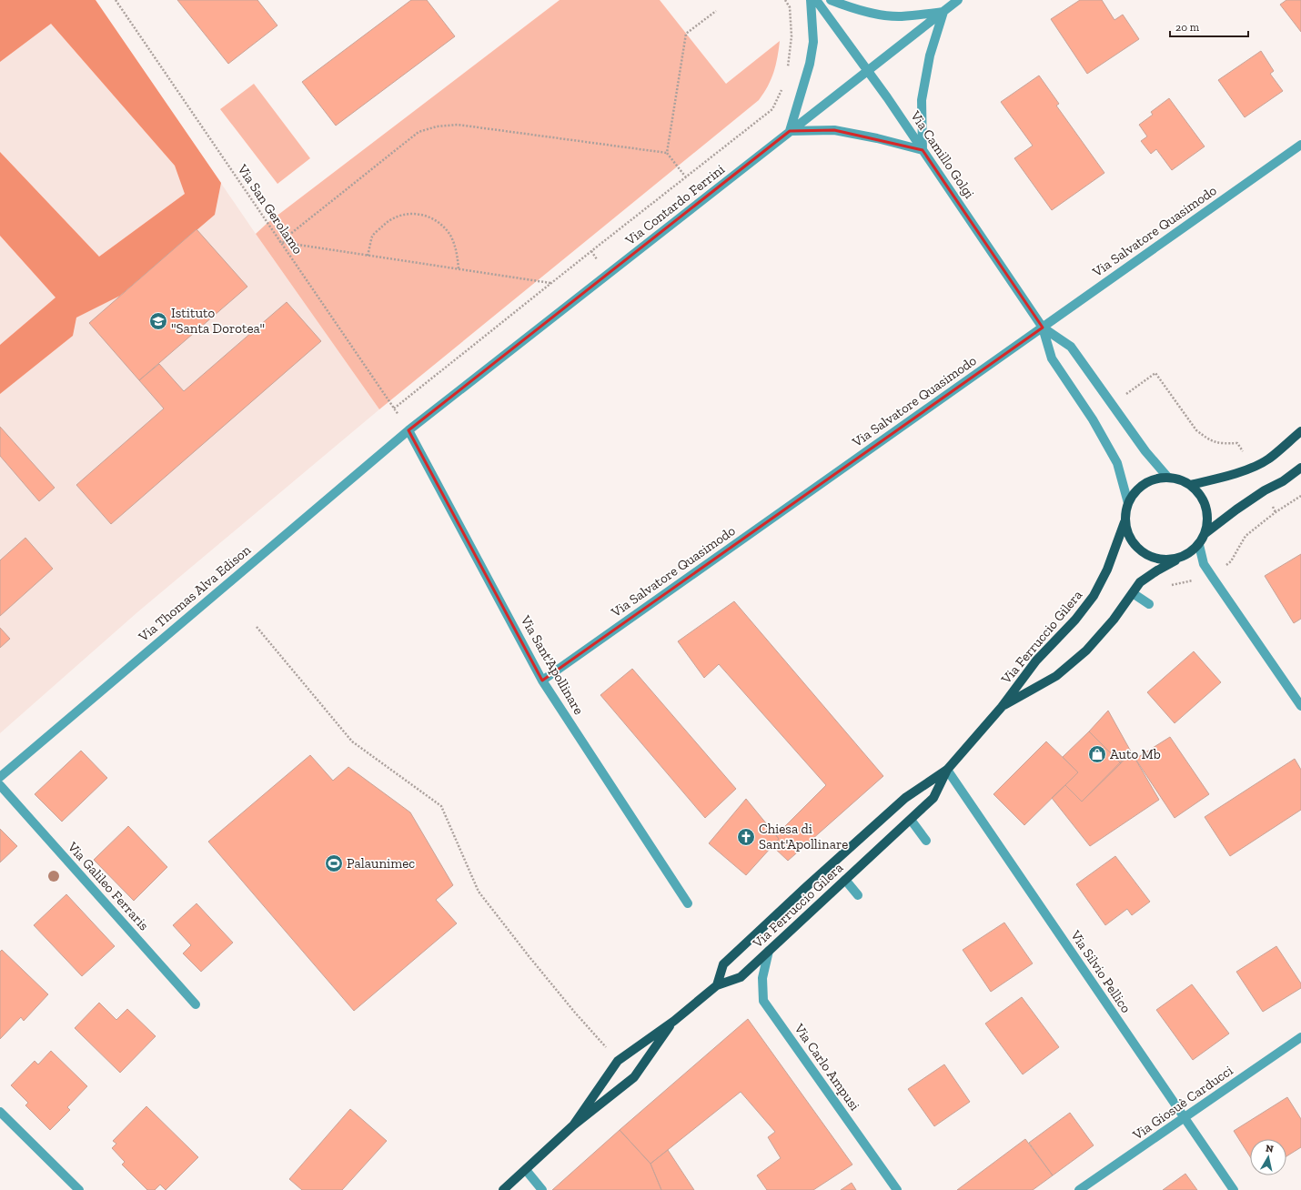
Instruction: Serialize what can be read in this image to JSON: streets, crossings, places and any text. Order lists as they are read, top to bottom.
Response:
{
  "streets": {
    "main road": ["Via Ferruccio Gilera"],
    "street": [
      "Via Camillo Golgi",
      "Via Contardo Ferrini",
      "Via Salvatore Quasimodo",
      "Via Thomas Alva Edison",
      "Via Sant'Apollinare",
      "Via Galileo Ferraris",
      "Via Silvio Pellico",
      "Via Carlo Ampusi",
      "Via Giosuè Carducci"
    ],
    "path": ["Via San Gerolamo"]
  },
  "crossings": [
    ["Via Camillo Golgi", "Via Contardo Ferrini"],
    ["Via Camillo Golgi", "Via Salvatore Quasimodo"],
    ["Via Contardo Ferrini", "Via San Gerolamo"],
    ["Via Contardo Ferrini", "Via Thomas Alva Edison"],
    ["Via Contardo Ferrini", "Via Sant'Apollinare"],
    ["Via San Gerolamo", "Via Thomas Alva Edison"],
    ["Via San Gerolamo", "Via Sant'Apollinare"],
    ["Via Salvatore Quasimodo", "Via Sant'Apollinare"],
    ["Via Thomas Alva Edison", "Via Sant'Apollinare"],
    ["Via Ferruccio Gilera", "Via Silvio Pellico"],
    ["Via Ferruccio Gilera", "Via Carlo Ampusi"],
    ["Via Silvio Pellico", "Via Giosuè Carducci"]
  ],
  "places": {
    "school or university": ["Istituto \"Santa Dorotea\""],
    "shop": ["Auto Mb"],
    "church": ["Chiesa di Sant'Apollinare"],
    "sports": ["Palaunimec"]
  },
  "scale_bar": "20 m",
  "north": "top"
}
